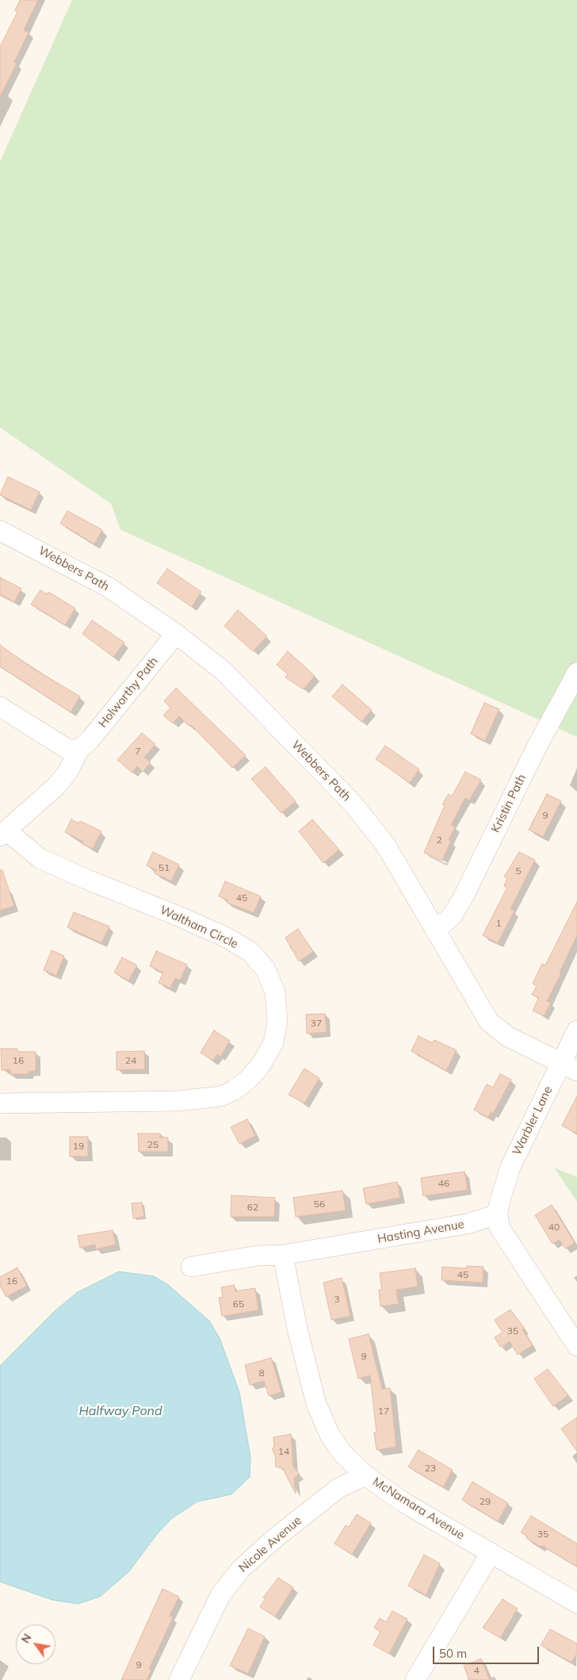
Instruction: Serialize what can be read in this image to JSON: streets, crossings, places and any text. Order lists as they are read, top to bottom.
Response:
{
  "streets": {
    "street": [
      "Webbers Path",
      "Holworthy Path",
      "Kristin Path",
      "Waltham Circle",
      "Warbler Lane",
      "Hasting Avenue",
      "McNamara Avenue",
      "Nicole Avenue"
    ]
  },
  "crossings": [
    ["Webbers Path", "Holworthy Path"],
    ["Webbers Path", "Kristin Path"],
    ["Webbers Path", "Warbler Lane"],
    ["Holworthy Path", "Waltham Circle"],
    ["Warbler Lane", "Hasting Avenue"],
    ["Hasting Avenue", "McNamara Avenue"],
    ["McNamara Avenue", "Nicole Avenue"]
  ],
  "water": ["Halfway Pond"],
  "house_numbers": [
    "7",
    "9",
    "2",
    "51",
    "5",
    "45",
    "1",
    "37",
    "16",
    "24",
    "25",
    "19",
    "46",
    "56",
    "62",
    "40",
    "45",
    "16",
    "3",
    "65",
    "35",
    "9",
    "8",
    "17",
    "14",
    "23",
    "29",
    "35",
    "9",
    "4"
  ],
  "scale_bar": "50 m",
  "north": "top left"
}
